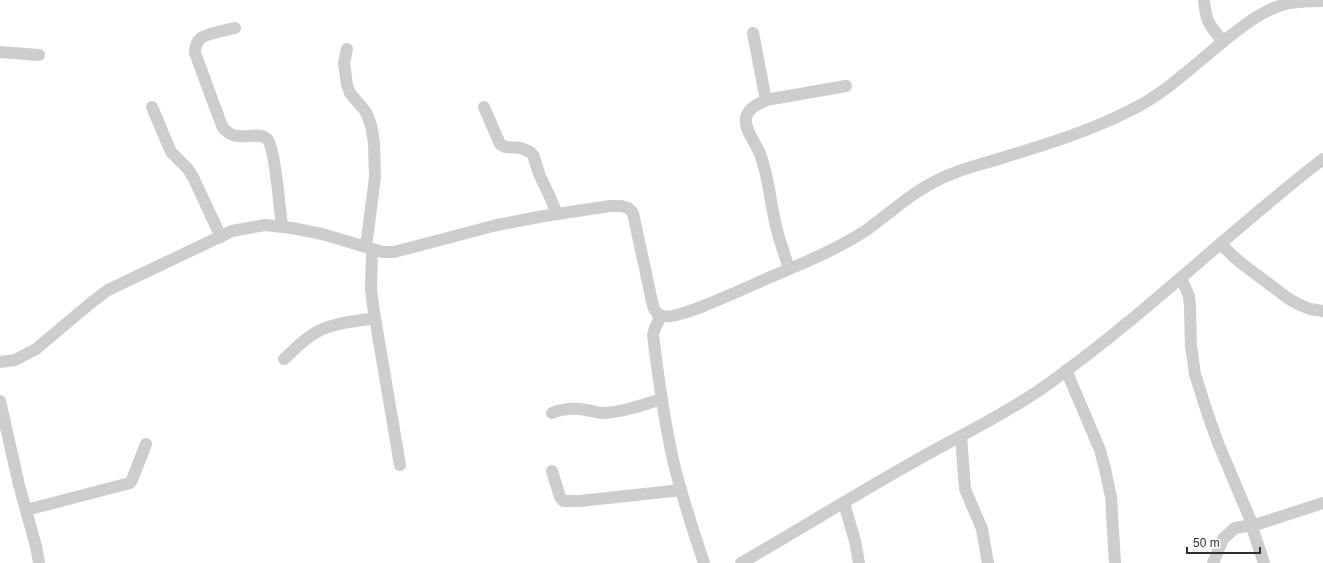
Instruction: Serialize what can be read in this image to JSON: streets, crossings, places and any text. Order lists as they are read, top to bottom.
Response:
{
  "scale_bar": "50 m"
}
